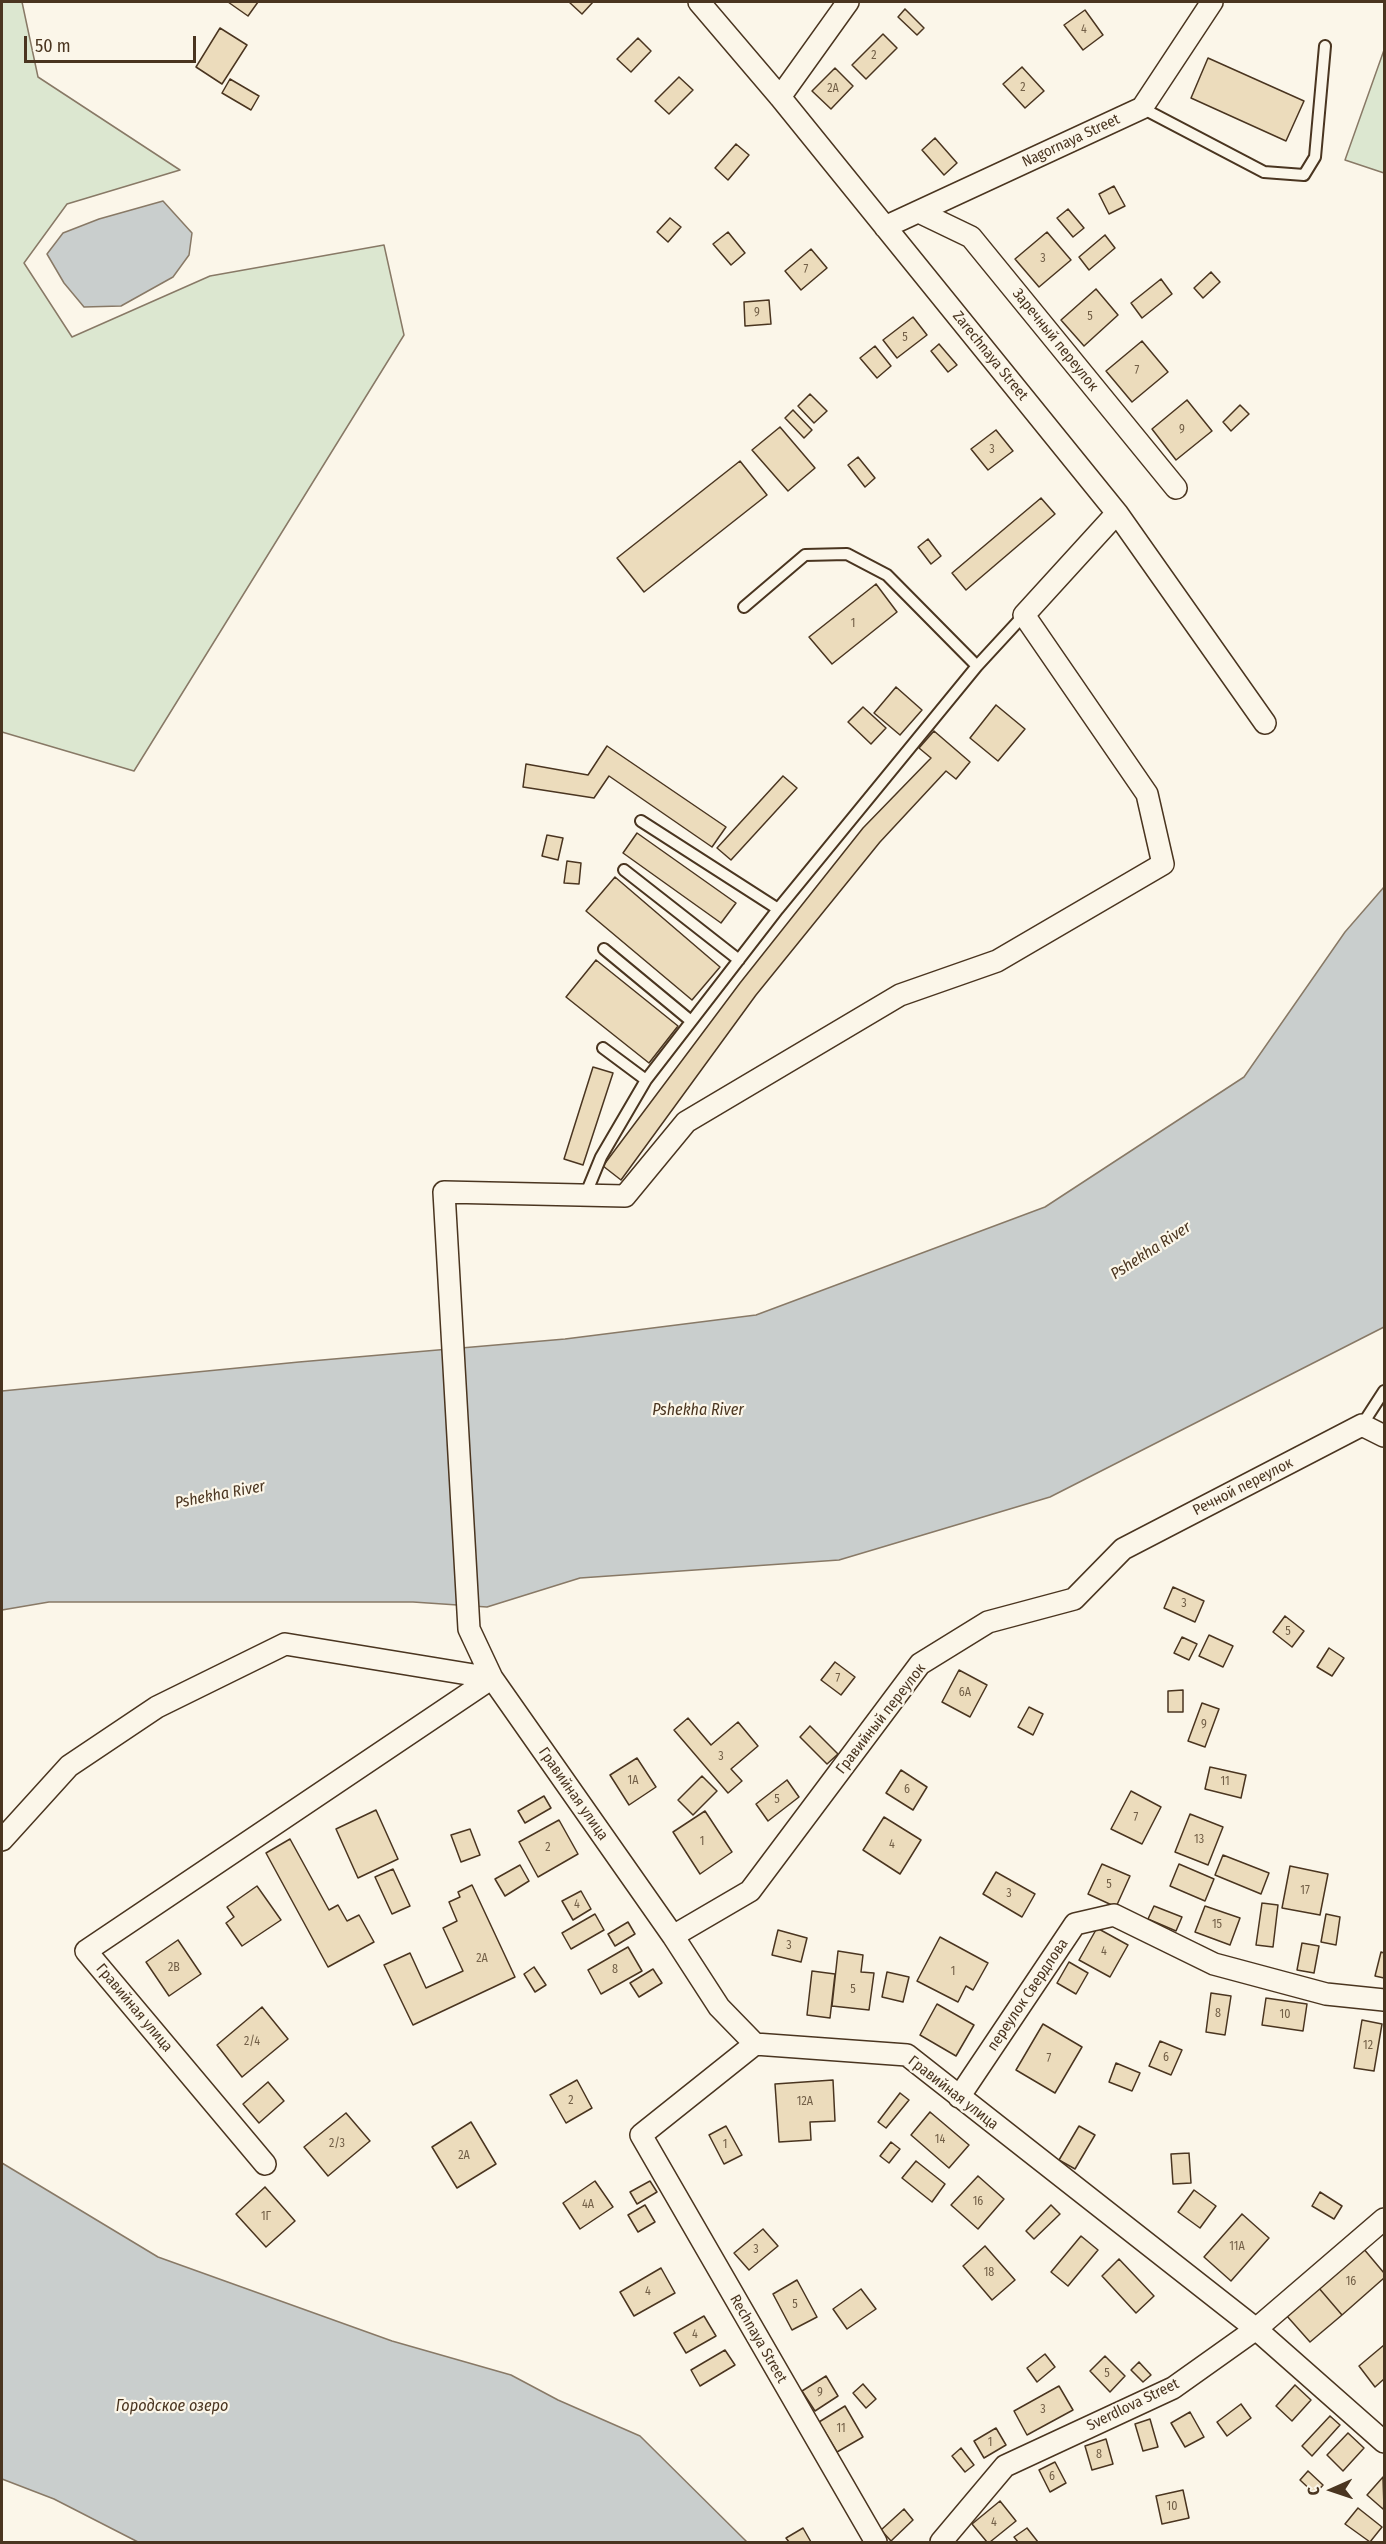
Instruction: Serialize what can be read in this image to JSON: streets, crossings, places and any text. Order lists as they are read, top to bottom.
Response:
{
  "streets": {
    "street": [
      "Nagornaya Street",
      "Заречный переулок",
      "Zarechnaya Street",
      "Речной переулок",
      "Гравийный переулок",
      "Гравийная улица",
      "переулок Свердлова",
      "Rechnaya Street",
      "Sverdlova Street"
    ]
  },
  "crossings": [
    ["Nagornaya Street", "Заречный переулок"],
    ["Nagornaya Street", "Zarechnaya Street"],
    ["Речной переулок", "Гравийный переулок"],
    ["Гравийный переулок", "Гравийная улица"],
    ["Гравийная улица", "переулок Свердлова"],
    ["Гравийная улица", "Rechnaya Street"],
    ["Гравийная улица", "Sverdlova Street"]
  ],
  "water": ["Pshekha River", "Городское озеро"],
  "house_numbers": [
    "4",
    "2",
    "2",
    "2А",
    "3",
    "7",
    "9",
    "5",
    "5",
    "7",
    "9",
    "3",
    "1",
    "3",
    "5",
    "7",
    "6А",
    "9",
    "3",
    "1А",
    "11",
    "6",
    "5",
    "7",
    "13",
    "1",
    "4",
    "2",
    "5",
    "17",
    "3",
    "4",
    "15",
    "3",
    "4",
    "2А",
    "2В",
    "8",
    "1",
    "5",
    "8",
    "10",
    "2/4",
    "12",
    "6",
    "7",
    "2",
    "12А",
    "14",
    "2/3",
    "1",
    "2А",
    "16",
    "4А",
    "1Г",
    "11А",
    "3",
    "18",
    "16",
    "4",
    "5",
    "4",
    "5",
    "9",
    "3",
    "11",
    "1",
    "8",
    "6",
    "10",
    "4"
  ],
  "scale_bar": "50 m",
  "north": "left"
}
